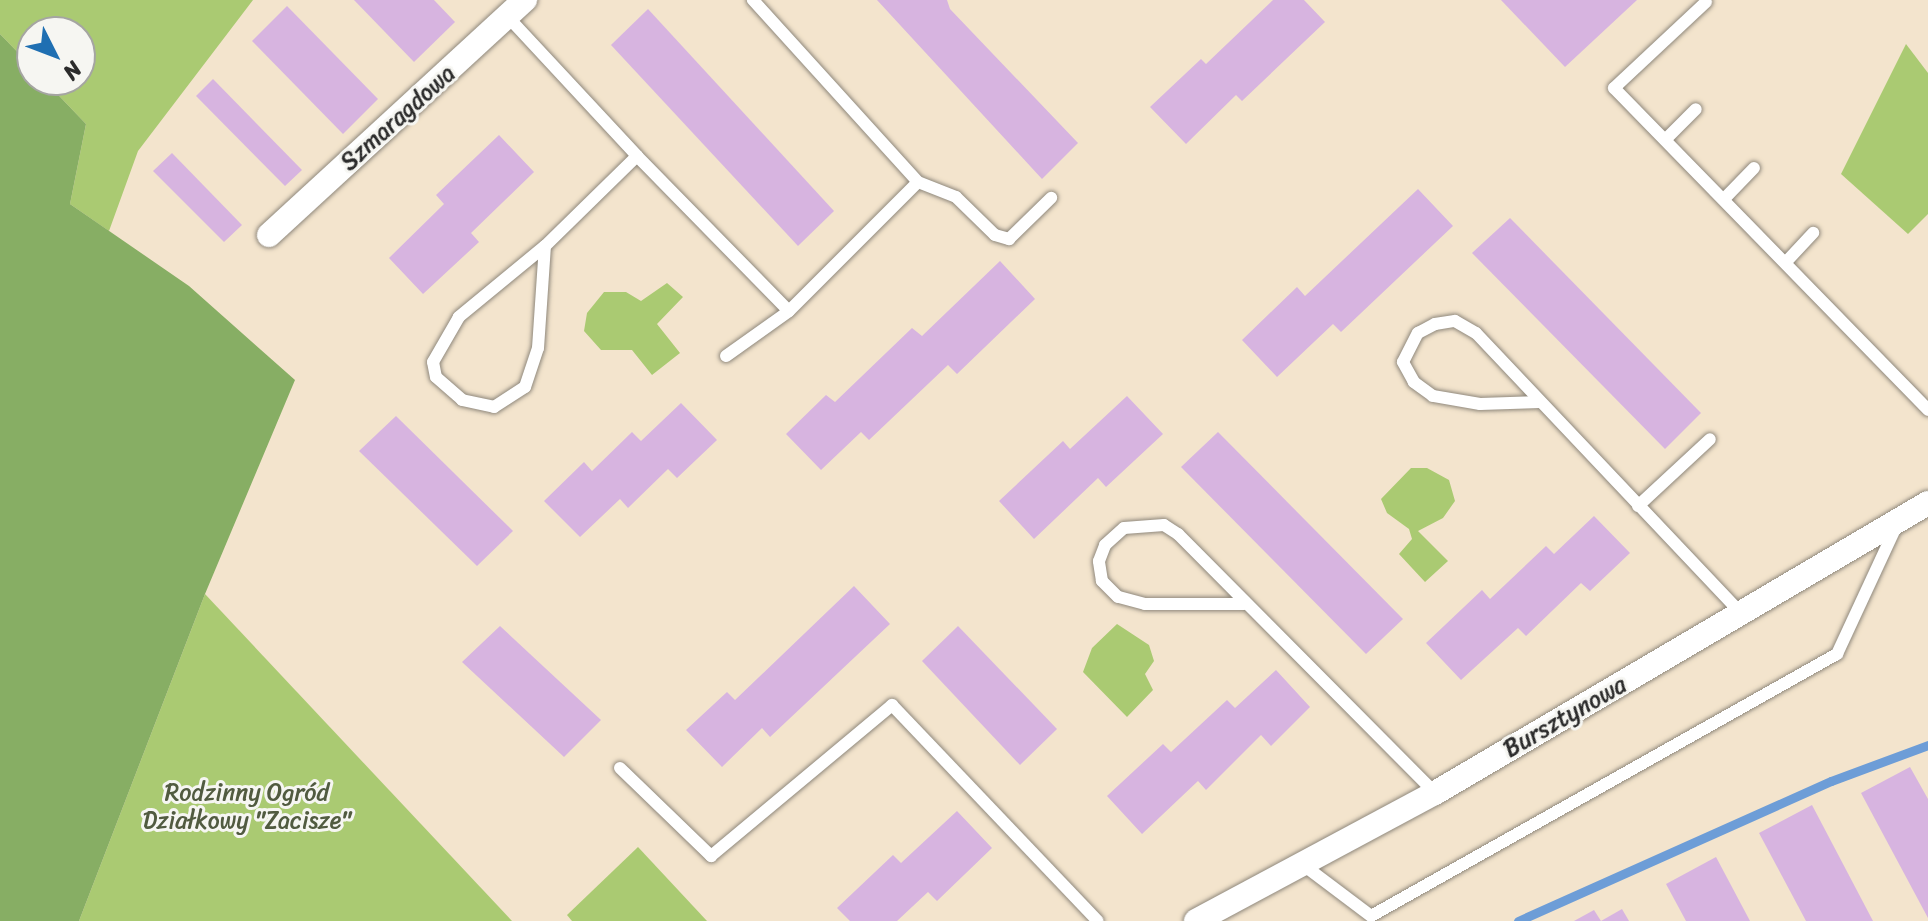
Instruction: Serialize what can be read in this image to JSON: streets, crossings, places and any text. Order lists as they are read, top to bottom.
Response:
{
  "streets": {
    "street": ["Szmaragdowa", "Bursztynowa"]
  },
  "parks": ["Rodzinny Ogród Działkowy \"Zacisze\""],
  "north": "bottom right"
}
